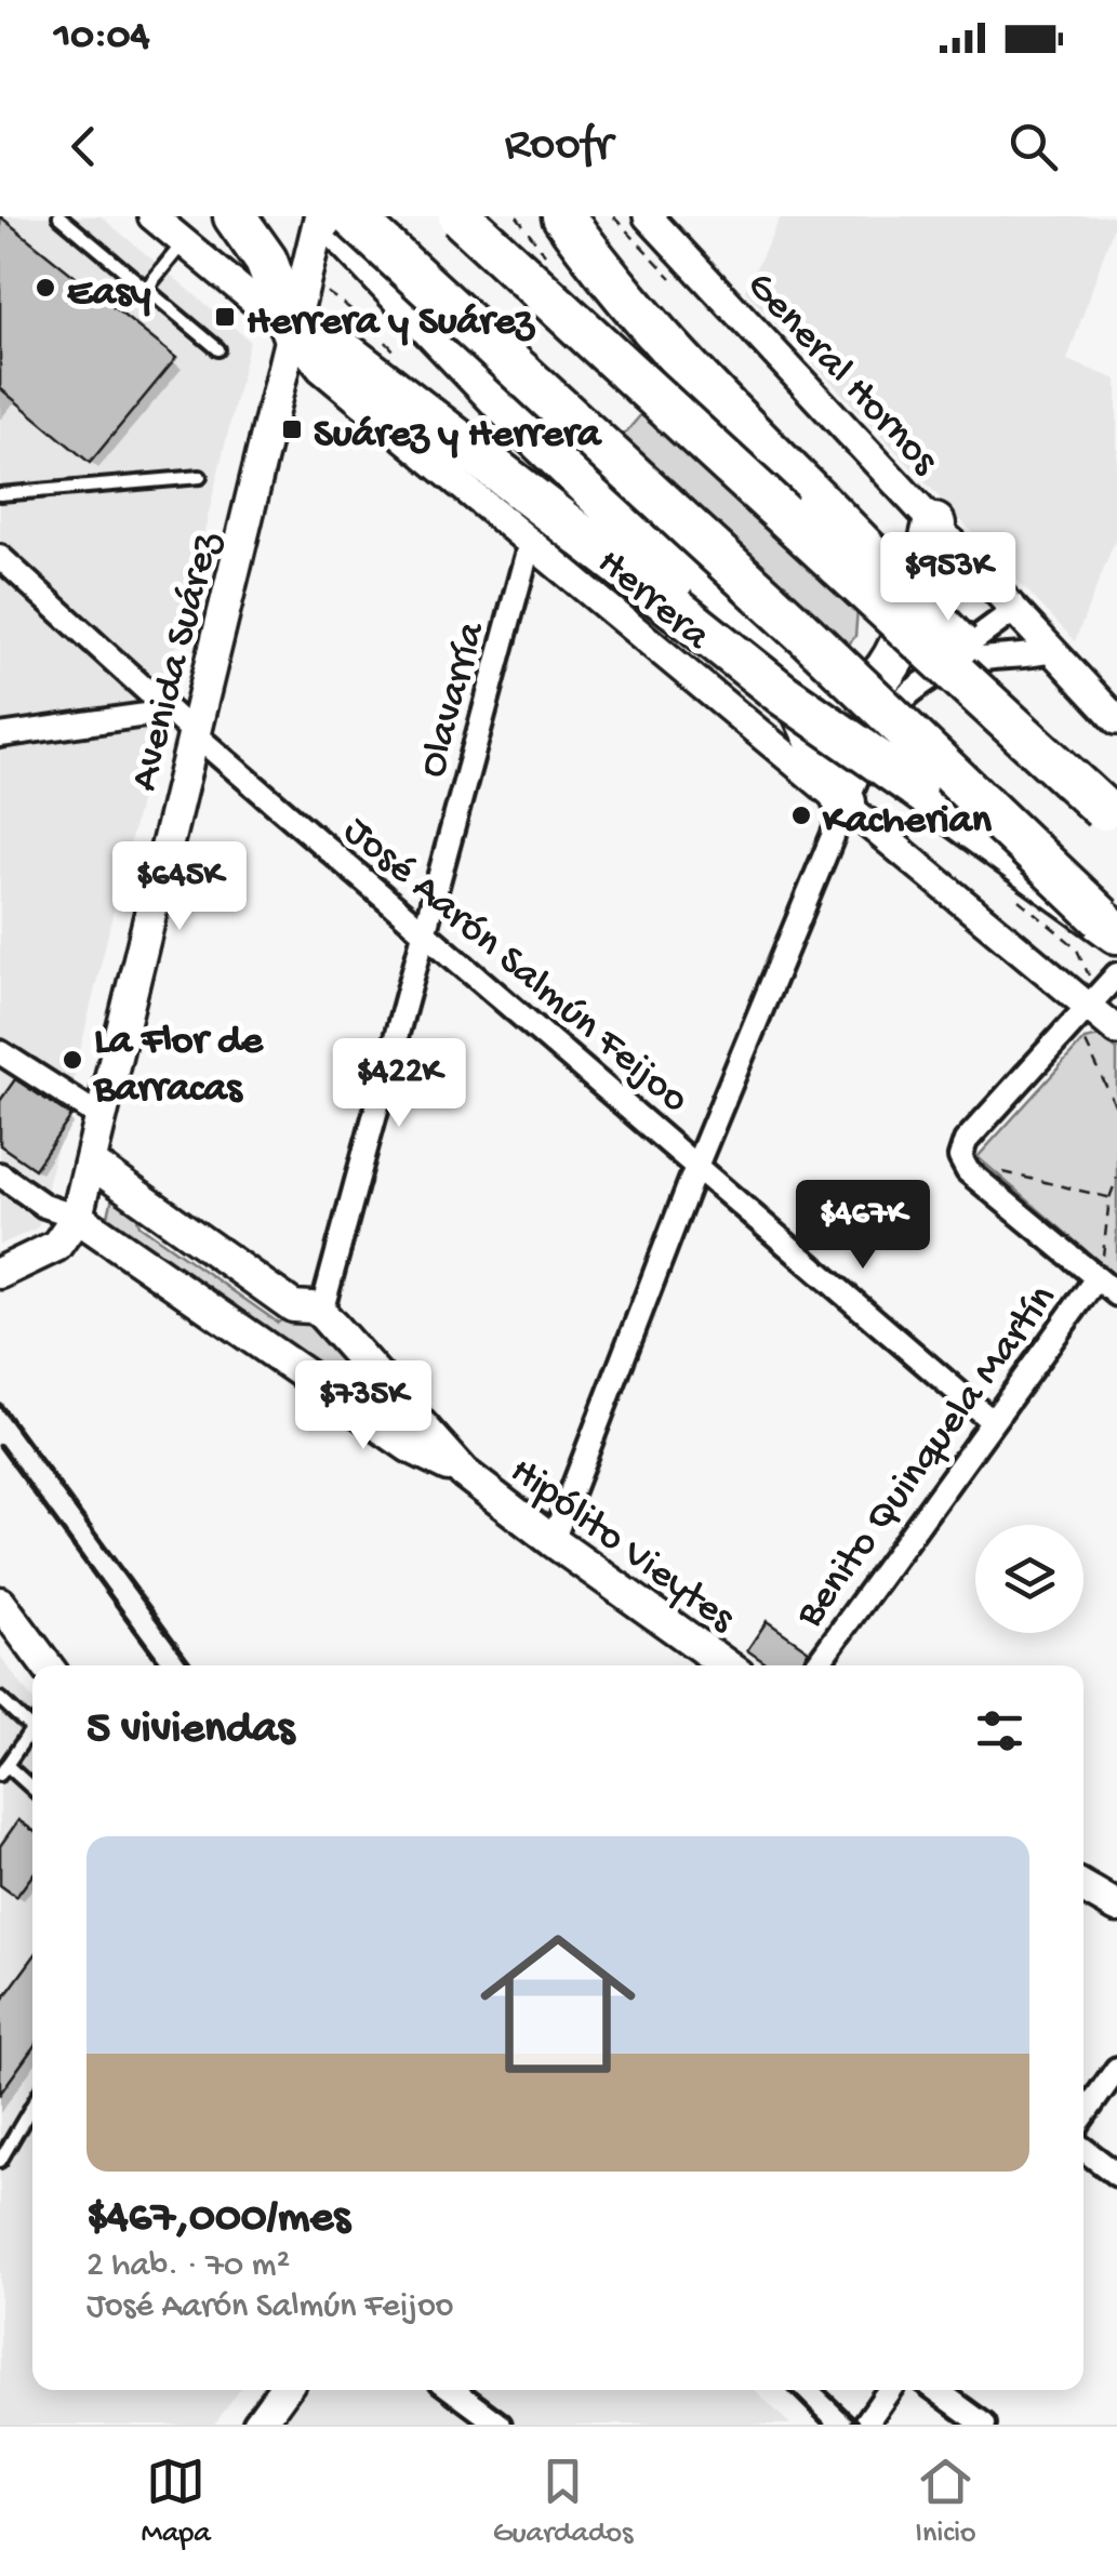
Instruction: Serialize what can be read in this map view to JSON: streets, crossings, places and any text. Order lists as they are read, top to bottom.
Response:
{
  "streets": {
    "main road": ["Avenida Suárez", "Hipólito Vieytes"],
    "street": [
      "General Hornos",
      "Herrera",
      "Olavarría",
      "José Aarón Salmún Feijoo",
      "Benito Quinquela Martín"
    ]
  },
  "crossings": [
    ["Herrera", "Avenida Suárez"],
    ["Herrera", "Olavarría"],
    ["Avenida Suárez", "José Aarón Salmún Feijoo"],
    ["Avenida Suárez", "Hipólito Vieytes"],
    ["Olavarría", "José Aarón Salmún Feijoo"],
    ["Olavarría", "Hipólito Vieytes"],
    ["José Aarón Salmún Feijoo", "Benito Quinquela Martín"]
  ],
  "places": {
    "other": ["Easy", "Kacherian", "La Flor de Barracas"],
    "transit": ["Herrera y Suárez", "Suárez y Herrera"]
  },
  "page": {
    "status": "10:04",
    "header": "Roofr",
    "price": [
      "$953K",
      "$645K",
      "$422K",
      "$467K",
      "$735K"
    ],
    "heading": "5 viviendas",
    "list": [
      {
        "name": "$467,000/mes",
        "note": "2 hab. · 70 m² · José Aarón Salmún Feijoo"
      }
    ],
    "tabs": ["Mapa", "Guardados", "Inicio"]
  }
}
